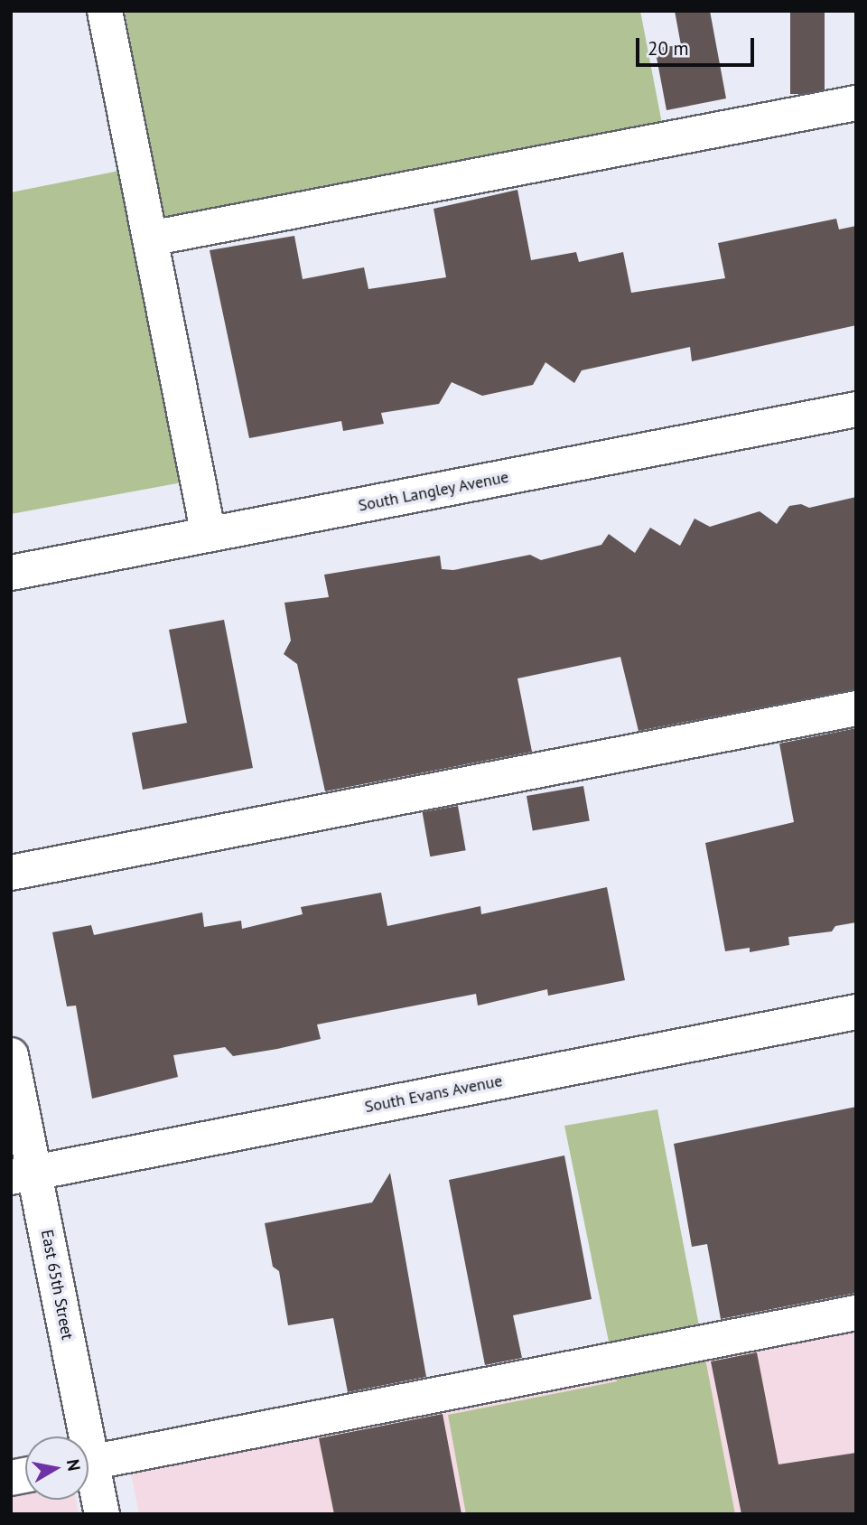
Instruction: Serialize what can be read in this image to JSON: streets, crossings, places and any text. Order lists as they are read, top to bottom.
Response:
{
  "streets": {
    "street": ["South Langley Avenue", "South Evans Avenue", "East 65th Street"]
  },
  "crossings": [
    ["South Evans Avenue", "East 65th Street"]
  ],
  "scale_bar": "20 m",
  "north": "right"
}
